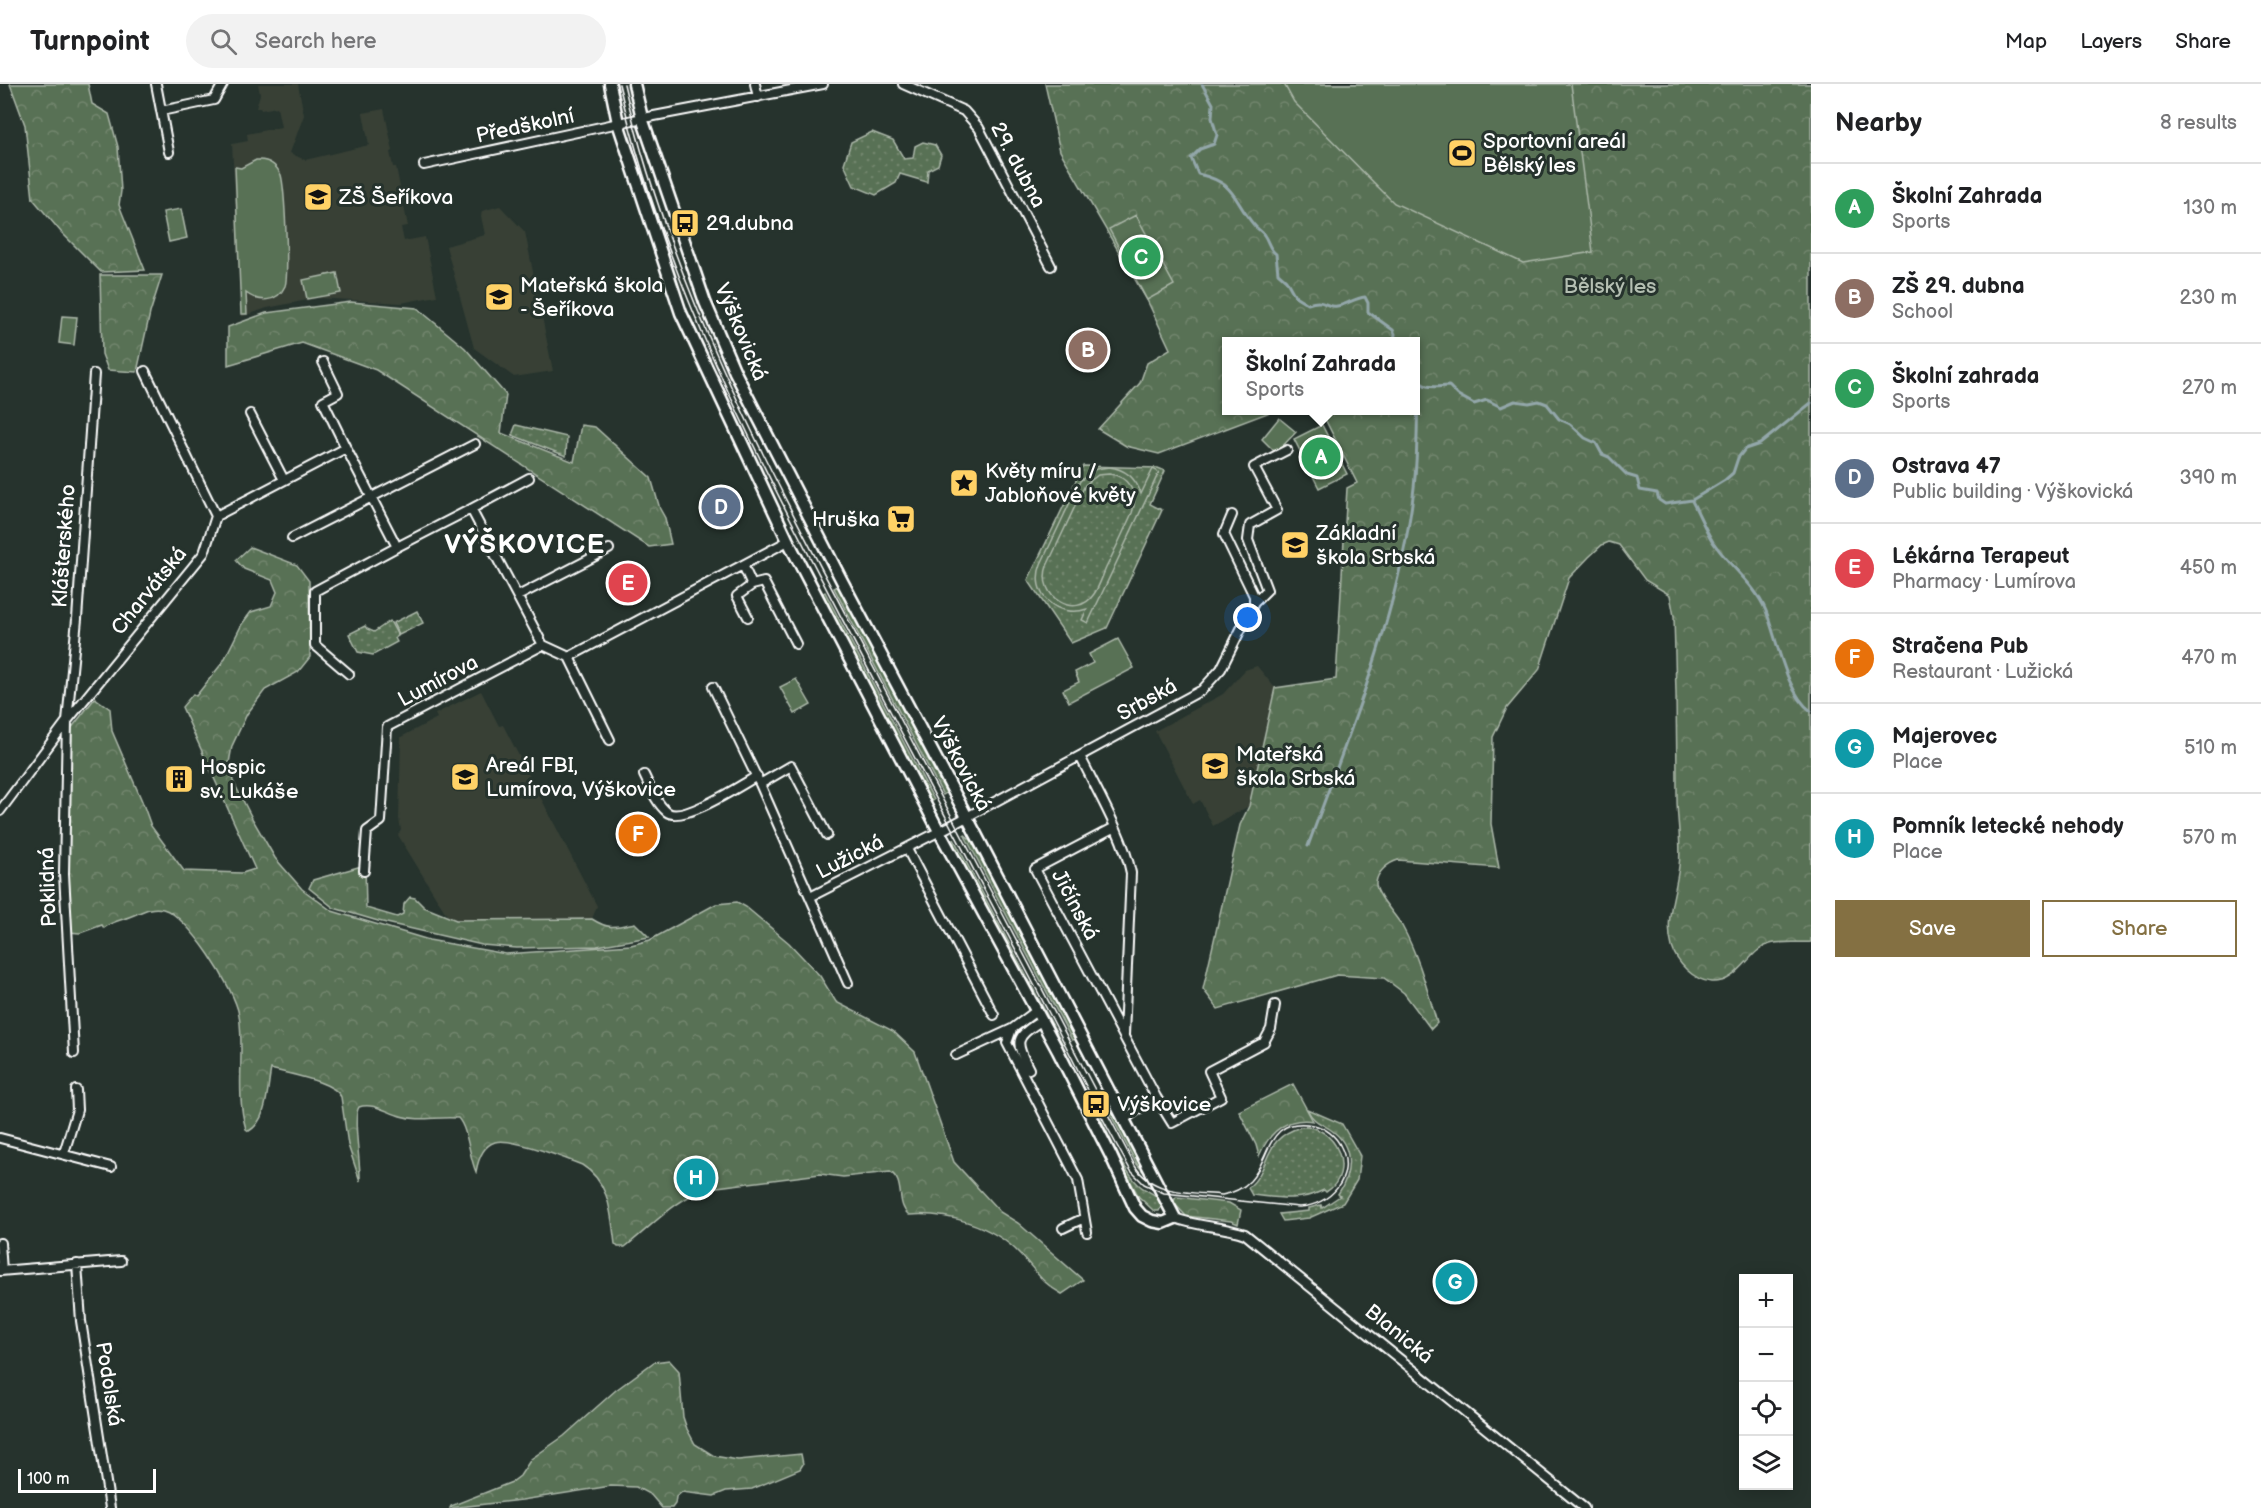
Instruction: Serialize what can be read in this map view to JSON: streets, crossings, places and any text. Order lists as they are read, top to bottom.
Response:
{
  "streets": {
    "street": [
      "Předškolní",
      "29. dubna",
      "Výškovická",
      "Klášterského",
      "Charvátská",
      "Lumírova",
      "Srbská",
      "Lužická",
      "Poklidná",
      "Jičínská",
      "Blanická",
      "Podolská"
    ]
  },
  "crossings": [
    ["Předškolní", "Výškovická"],
    ["Výškovická", "Srbská"],
    ["Výškovická", "Blanická"],
    ["Klášterského", "Charvátská"],
    ["Klášterského", "Poklidná"],
    ["Charvátská", "Poklidná"],
    ["Srbská", "Lužická"],
    ["Srbská", "Jičínská"]
  ],
  "districts": ["VÝŠKOVICE"],
  "parks": ["Bělský les"],
  "places": {
    "sports": ["Sportovní areál Bělský les"],
    "school or university": [
      "ZŠ Šeříkova",
      "Mateřská škola - Šeříkova",
      "Základní škola Srbská",
      "Mateřská škola Srbská",
      "Areál FBI, Lumírova, Výškovice"
    ],
    "bus stop": ["29.dubna", "Výškovice"],
    "place": ["Květy míru / Jabloňové květy"],
    "supermarket": ["Hruška"],
    "building": ["Hospic sv. Lukáše"]
  },
  "scale_bar": "100 m",
  "page": {
    "header": "Turnpoint",
    "search": "Search here",
    "nav": ["Map", "Layers", "Share"],
    "heading": ["Nearby", "8 results"],
    "list": [
      {
        "mark": "A",
        "name": "Školní Zahrada",
        "note": "Sports",
        "value": "130 m"
      },
      {
        "mark": "B",
        "name": "ZŠ 29. dubna",
        "note": "School",
        "value": "230 m"
      },
      {
        "mark": "C",
        "name": "Školní zahrada",
        "note": "Sports",
        "value": "270 m"
      },
      {
        "mark": "D",
        "name": "Ostrava 47",
        "note": "Public building · Výškovická",
        "value": "390 m"
      },
      {
        "mark": "E",
        "name": "Lékárna Terapeut",
        "note": "Pharmacy · Lumírova",
        "value": "450 m"
      },
      {
        "mark": "F",
        "name": "Stračena Pub",
        "note": "Restaurant · Lužická",
        "value": "470 m"
      },
      {
        "mark": "G",
        "name": "Majerovec",
        "note": "Place",
        "value": "510 m"
      },
      {
        "mark": "H",
        "name": "Pomník letecké nehody",
        "note": "Place",
        "value": "570 m"
      }
    ],
    "pins": [
      "C",
      "B",
      "A",
      "D",
      "E",
      "F",
      "H",
      "G"
    ],
    "popup": ["Školní Zahrada", "Sports"],
    "buttons": ["Save", "Share"],
    "map_buttons": ["+", "−"],
    "scale": "100 m"
  }
}
